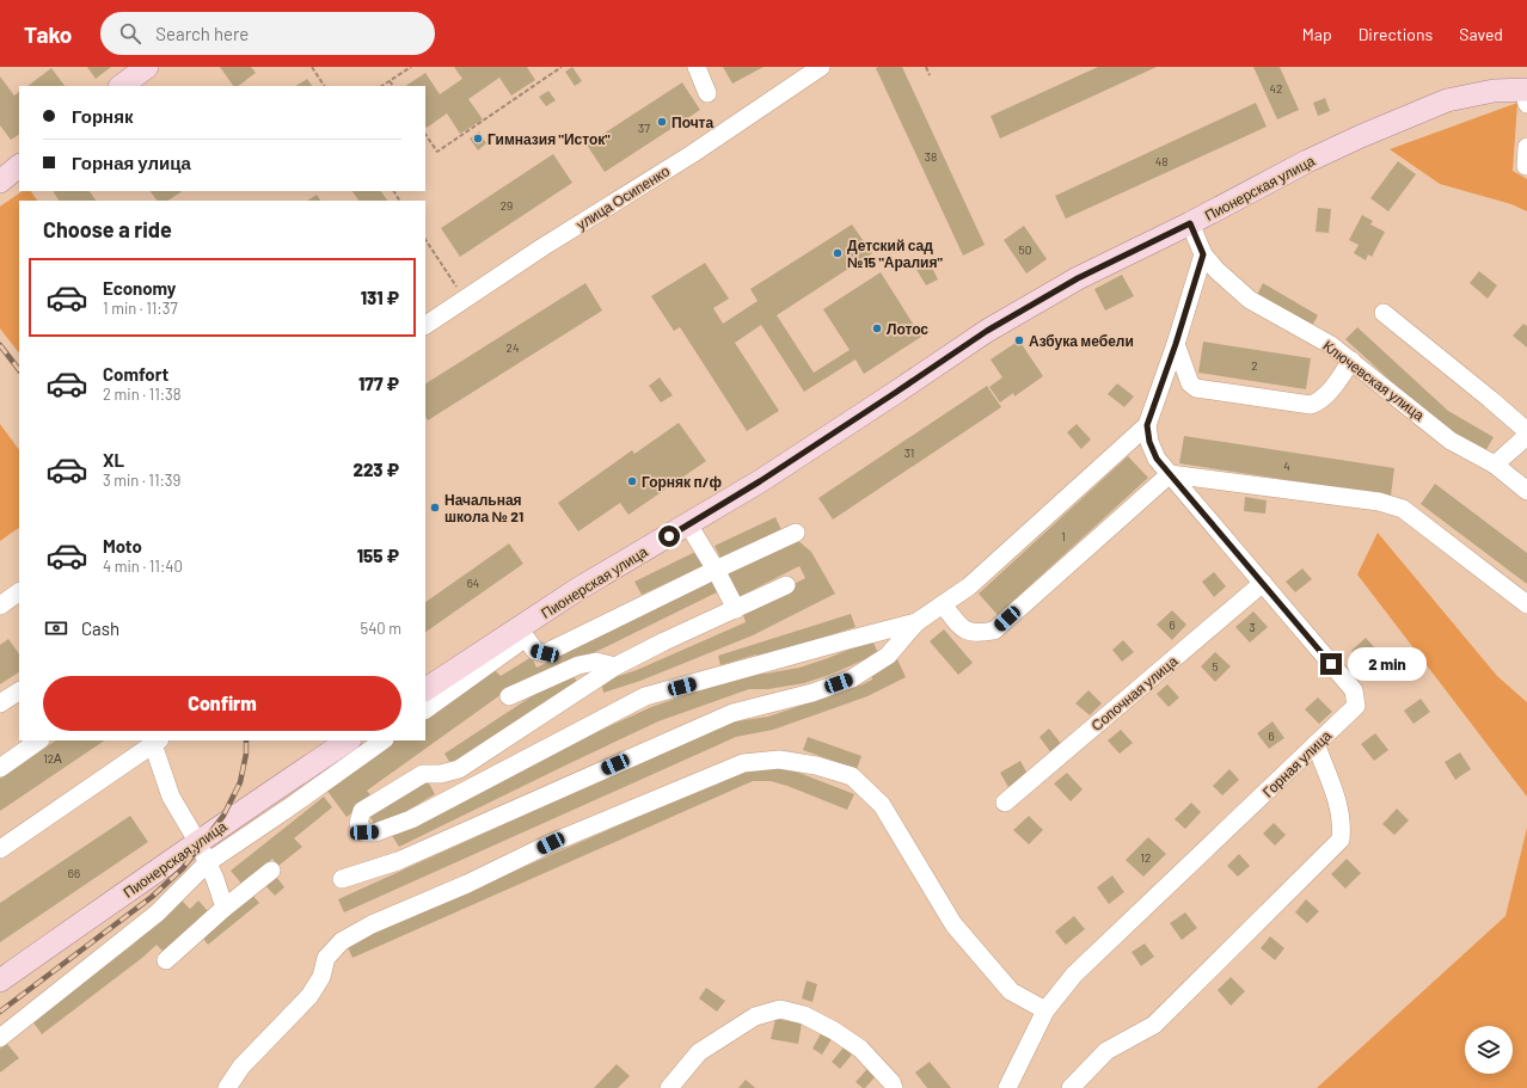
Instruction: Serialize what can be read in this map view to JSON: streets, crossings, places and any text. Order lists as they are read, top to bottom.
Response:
{
  "streets": {
    "main road": ["Пионерская улица"],
    "street": [
      "улица Осипенко",
      "Ключевская улица",
      "Сопочная улица",
      "Горная улица"
    ]
  },
  "crossings": [
    ["Пионерская улица", "Ключевская улица"],
    ["Сопочная улица", "Горная улица"]
  ],
  "places": [
    "Почта",
    "Гимназия \"Исток\"",
    "Детский сад №15 \"Аралия\"",
    "Лотос",
    "Азбука мебели",
    "Горняк п/ф",
    "Начальная школа № 21"
  ],
  "house_numbers": [
    "42",
    "37",
    "38",
    "48",
    "29",
    "50",
    "24",
    "2",
    "31",
    "4",
    "1",
    "64",
    "6",
    "3",
    "5",
    "6",
    "12А",
    "12",
    "66"
  ],
  "page": {
    "header": "Tako",
    "search": "Search here",
    "nav": ["Map", "Directions", "Saved"],
    "banner": ["Горняк", "Горная улица"],
    "heading": "Choose a ride",
    "list": [
      {
        "name": "Economy",
        "note": "1 min · 11:37",
        "value": "131 ₽"
      },
      {
        "name": "Comfort",
        "note": "2 min · 11:38",
        "value": "177 ₽"
      },
      {
        "name": "XL",
        "note": "3 min · 11:39",
        "value": "223 ₽"
      },
      {
        "name": "Moto",
        "note": "4 min · 11:40",
        "value": "155 ₽"
      }
    ],
    "pay": ["Cash", "540 m"],
    "bubble": "2 min",
    "buttons": "Confirm"
  }
}
